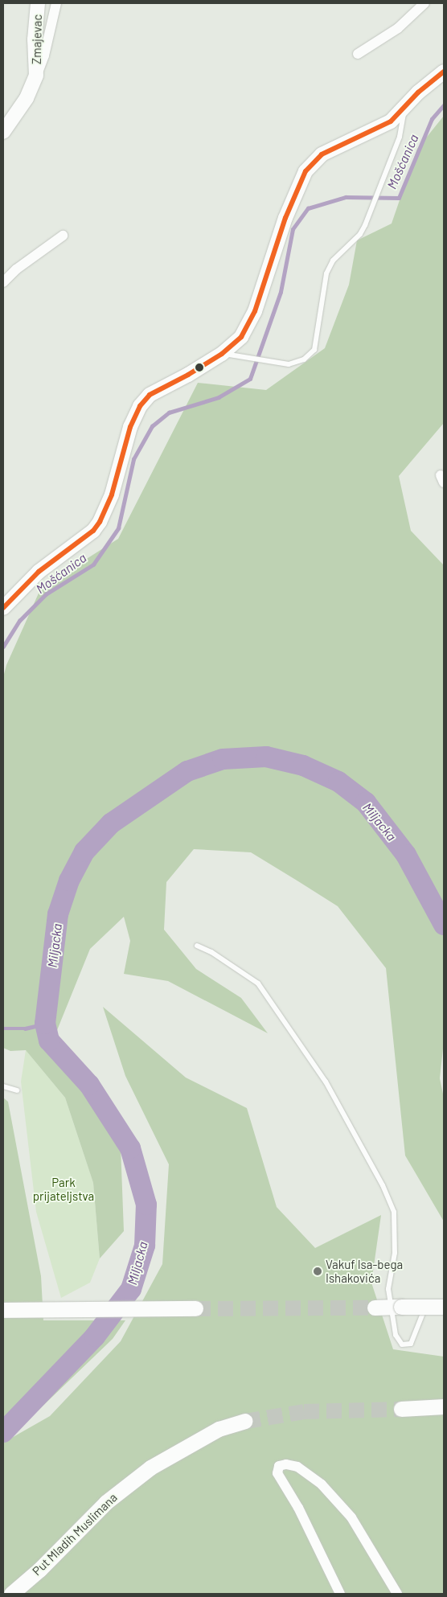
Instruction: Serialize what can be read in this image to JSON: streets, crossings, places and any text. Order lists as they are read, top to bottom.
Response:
{
  "streets": {
    "main road": ["Zmajevac", "Put Mladih Muslimana"]
  },
  "water": ["Mošćanica", "Miljacka"],
  "parks": ["Park prijateljstva"],
  "places": ["Vakuf Isa-bega Ishakovića"]
}
